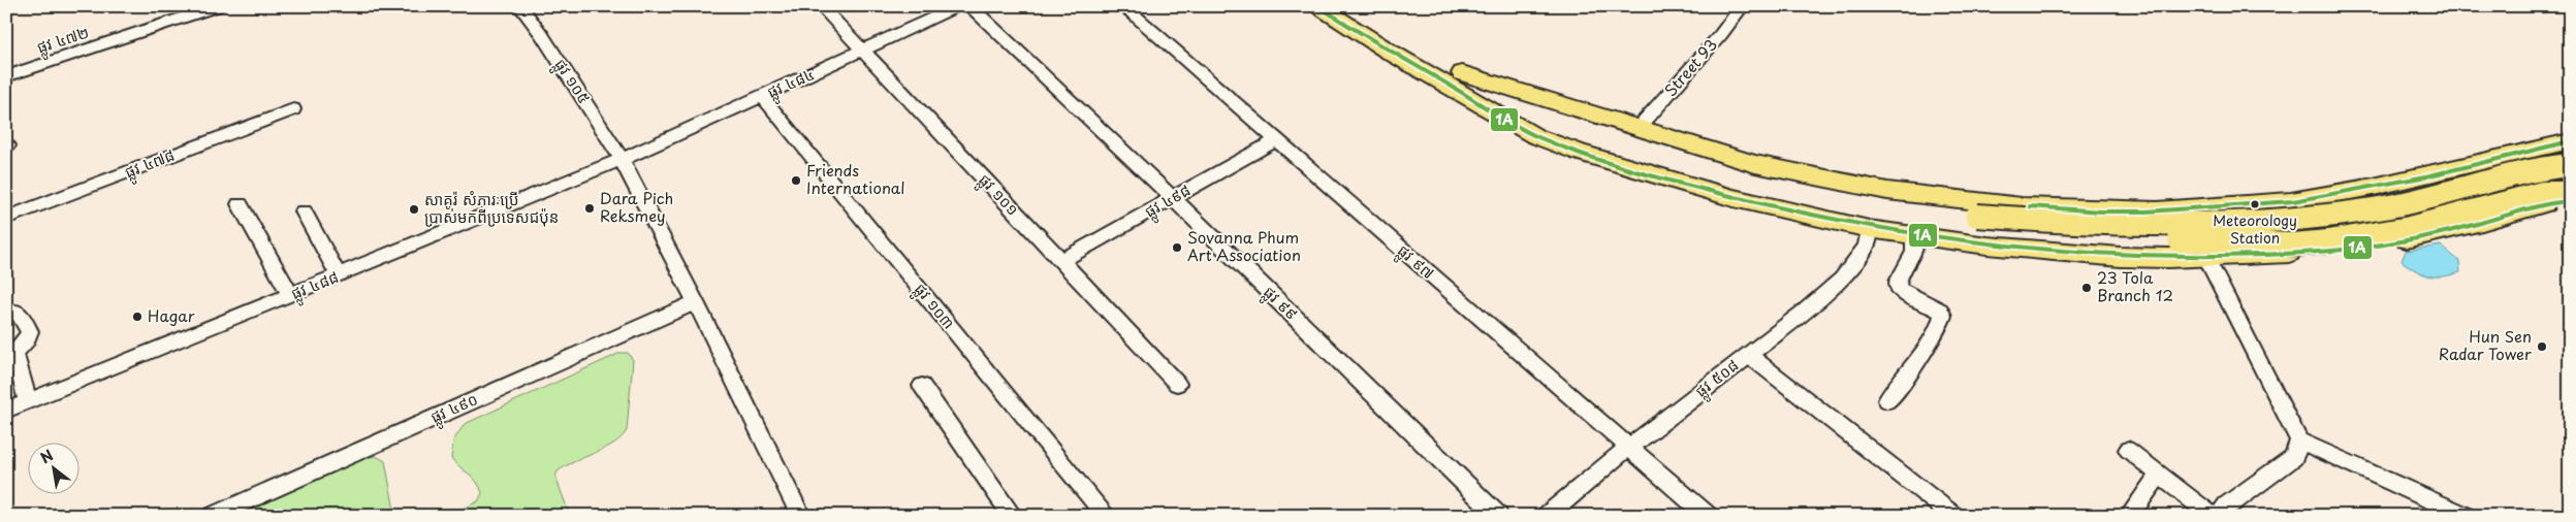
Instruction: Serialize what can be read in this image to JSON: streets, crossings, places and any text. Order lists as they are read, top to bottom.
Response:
{
  "streets": {
    "street": [
      "ផ្លូវ ៤៧២",
      "Street 93",
      "ផ្លូវ ១០៥",
      "ផ្លូវ ៤៨៤",
      "ផ្លូវ ៤៧៨",
      "ផ្លូវ ១០១",
      "ផ្លូវ ៤៩៨",
      "ផ្លូវ ៩៧",
      "ផ្លូវ ៤៨៨",
      "ផ្លូវ ៩៩",
      "ផ្លូវ ១០៣",
      "ផ្លូវ ៥០៨",
      "ផ្លូវ ៤៩០"
    ]
  },
  "crossings": [
    ["ផ្លូវ ១០៥", "ផ្លូវ ៤៨៤"],
    ["ផ្លូវ ១០៥", "ផ្លូវ ៤៨៨"],
    ["ផ្លូវ ១០៥", "ផ្លូវ ៤៩០"],
    ["ផ្លូវ ៤៨៤", "ផ្លូវ ១០១"],
    ["ផ្លូវ ៤៨៤", "ផ្លូវ ៤៨៨"],
    ["ផ្លូវ ៤៨៤", "ផ្លូវ ១០៣"],
    ["ផ្លូវ ១០១", "ផ្លូវ ៤៩៨"],
    ["ផ្លូវ ៤៩៨", "ផ្លូវ ៩៧"],
    ["ផ្លូវ ៤៩៨", "ផ្លូវ ៩៩"],
    ["ផ្លូវ ៩៧", "ផ្លូវ ៥០៨"]
  ],
  "places": [
    "Friends International",
    "Meteorology Station",
    "Dara Pich Reksmey",
    "សាគូរ៉ សំភារៈប្រើ ប្រាស់មកពីប្រទេសជប៉ុន",
    "Sovanna Phum Art Association",
    "23 Tola Branch 12",
    "Hagar",
    "Hun Sen Radar Tower"
  ],
  "lines": ["transit line 1A"],
  "north": "top left"
}
